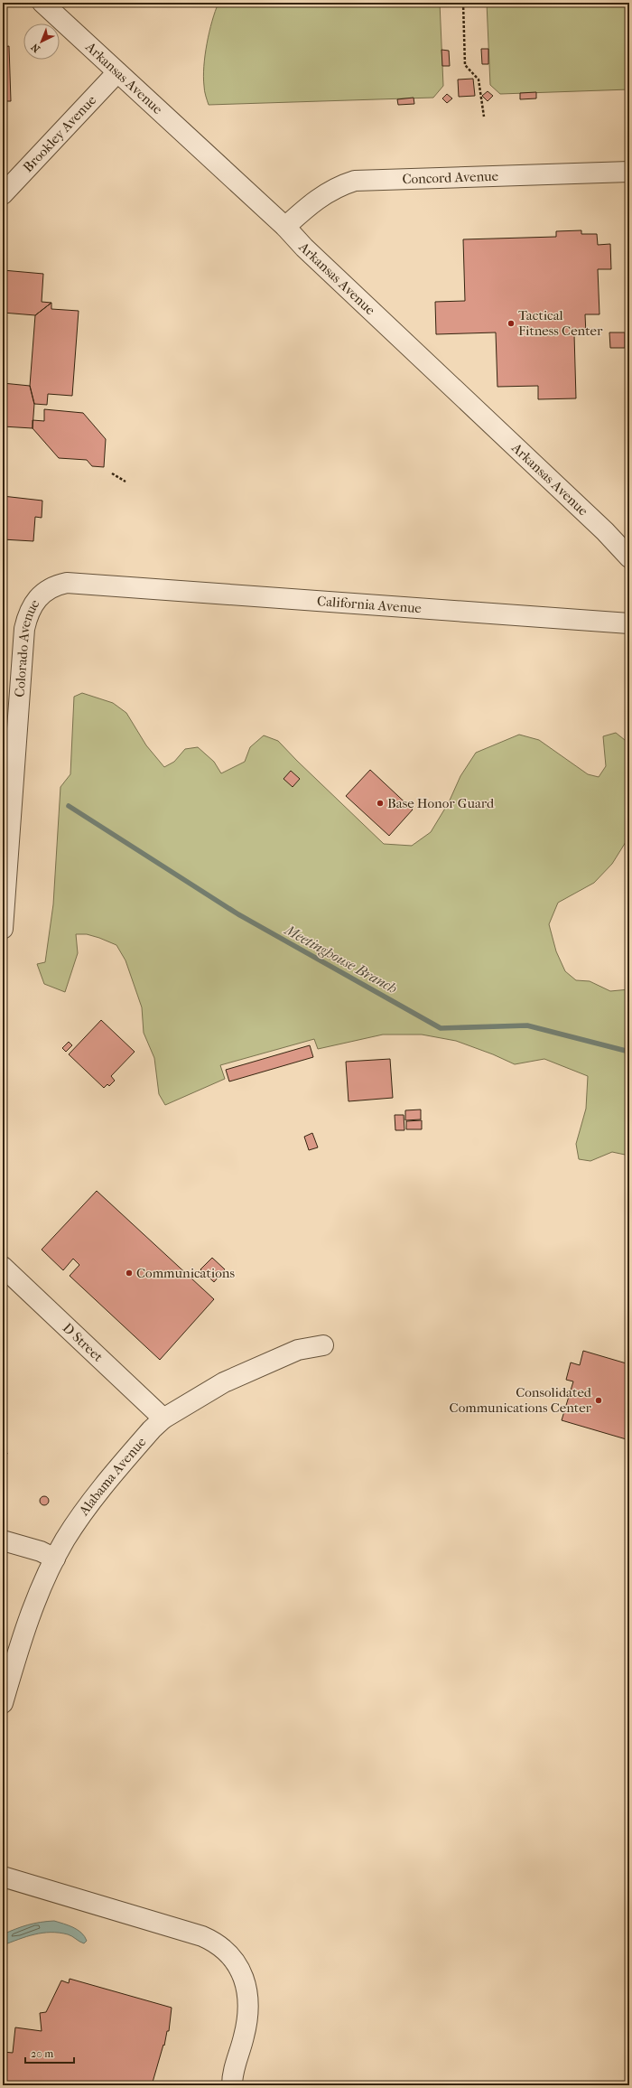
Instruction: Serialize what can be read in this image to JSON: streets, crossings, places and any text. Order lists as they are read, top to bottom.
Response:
{
  "streets": {
    "street": [
      "Arkansas Avenue",
      "Brookley Avenue",
      "Concord Avenue",
      "California Avenue",
      "Colorado Avenue",
      "D Street",
      "Alabama Avenue"
    ]
  },
  "crossings": [
    ["Arkansas Avenue", "Brookley Avenue"],
    ["Arkansas Avenue", "Concord Avenue"],
    ["California Avenue", "Colorado Avenue"],
    ["D Street", "Alabama Avenue"]
  ],
  "water": ["Meetinghouse Branch"],
  "places": [
    "Tactical Fitness Center",
    "Base Honor Guard",
    "Communications",
    "Consolidated Communications Center"
  ],
  "scale_bar": "20 m",
  "north": "bottom left"
}
